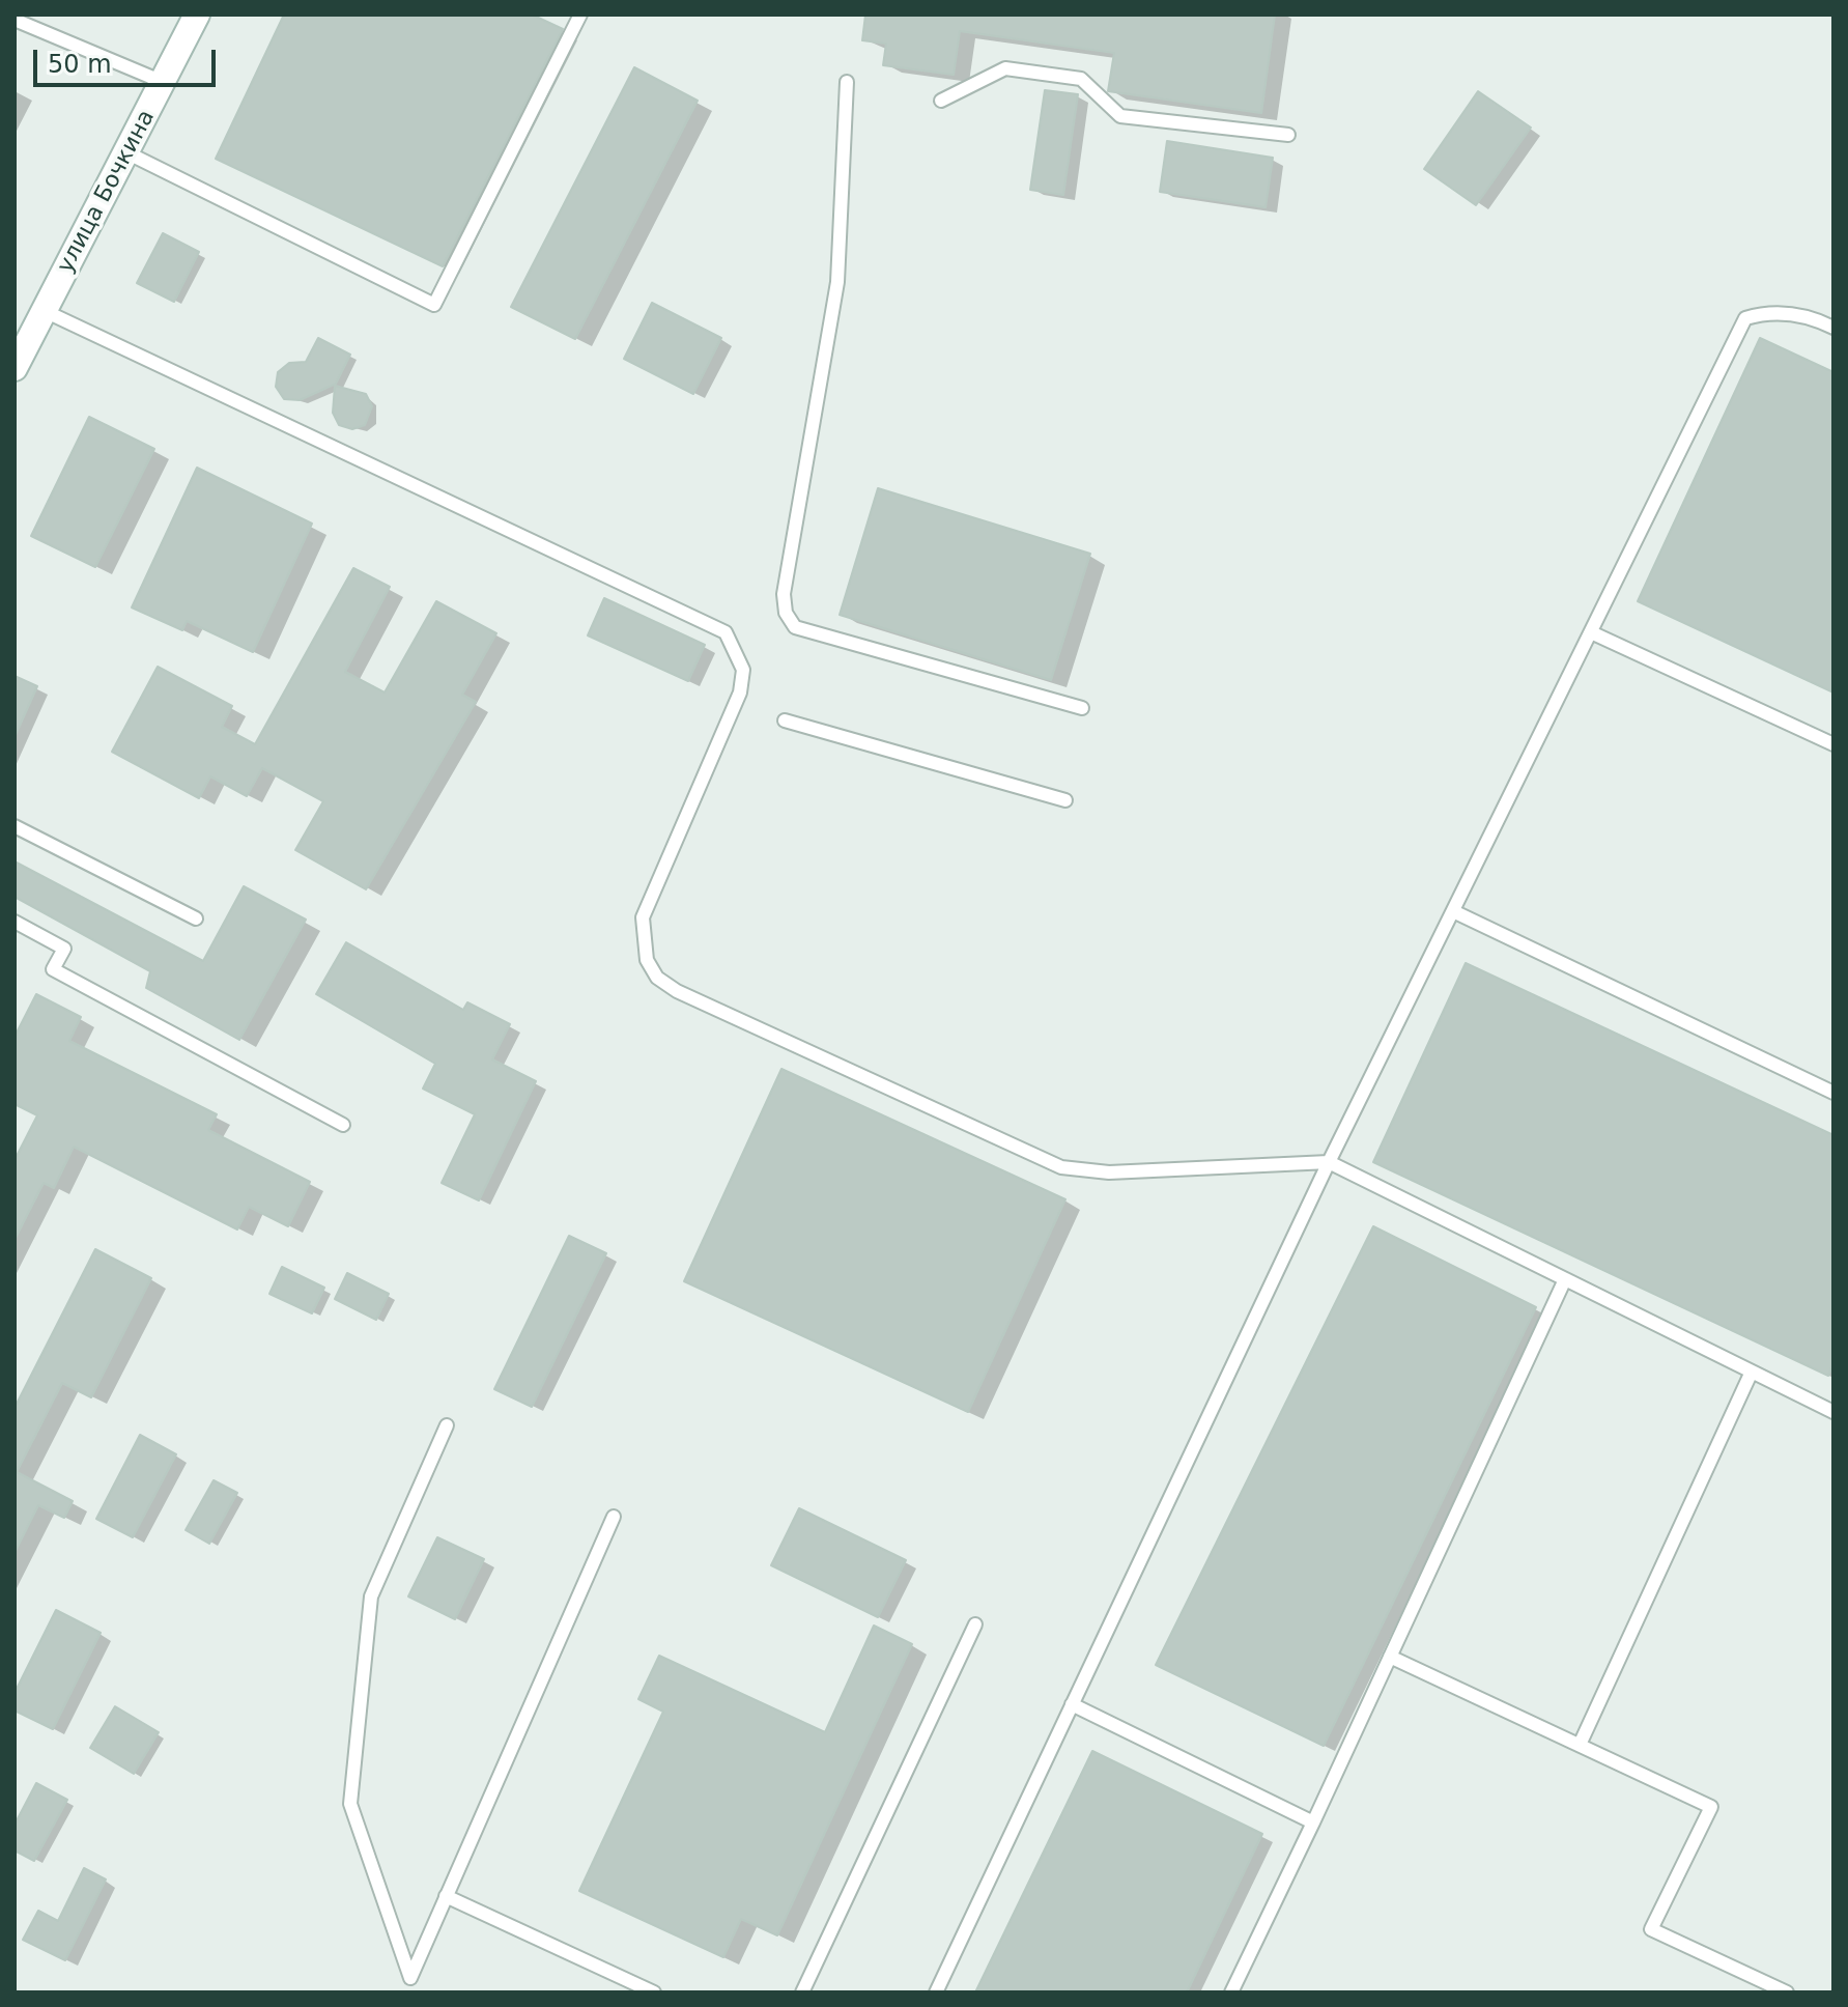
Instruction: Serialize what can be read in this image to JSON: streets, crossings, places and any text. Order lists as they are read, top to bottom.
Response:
{
  "streets": {
    "street": ["улица Бочкина"]
  },
  "scale_bar": "50 m"
}
